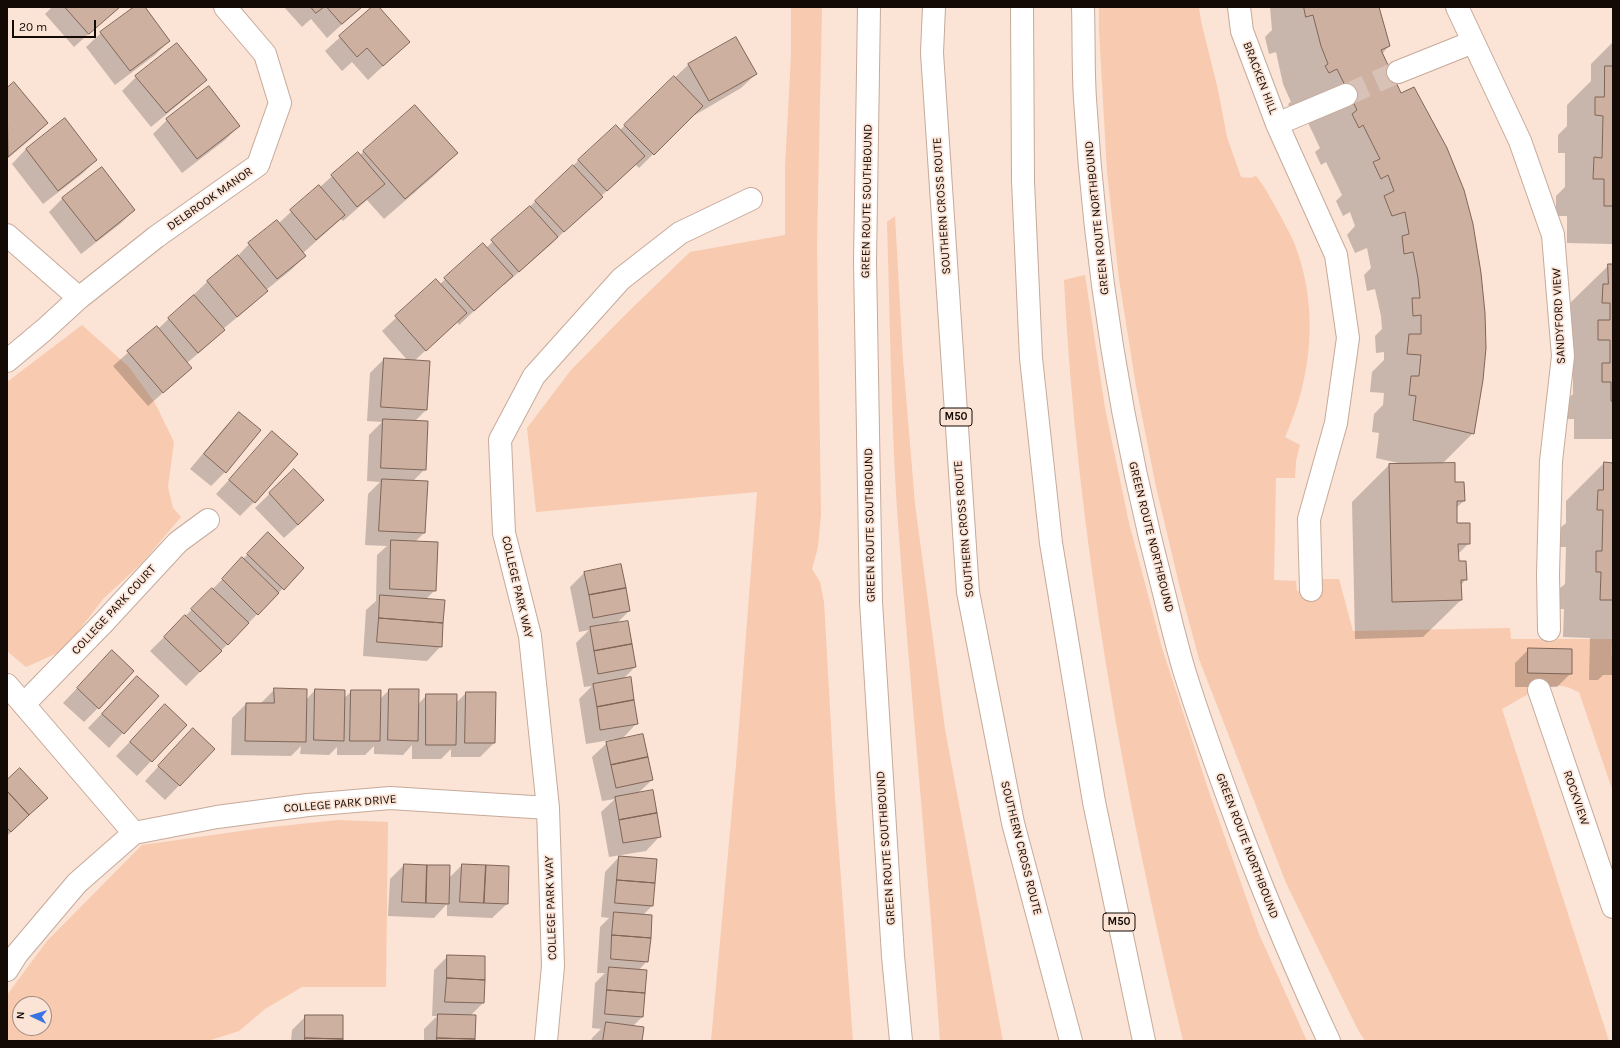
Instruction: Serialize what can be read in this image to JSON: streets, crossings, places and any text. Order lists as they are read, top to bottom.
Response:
{
  "streets": {
    "main road": [
      "BRACKEN HILL",
      "DELBROOK MANOR",
      "GREEN ROUTE SOUTHBOUND",
      "SOUTHERN CROSS ROUTE",
      "GREEN ROUTE NORTHBOUND",
      "SANDYFORD VIEW",
      "M50",
      "COLLEGE PARK WAY",
      "COLLEGE PARK COURT",
      "ROCKVIEW",
      "COLLEGE PARK DRIVE"
    ]
  },
  "crossings": [
    ["COLLEGE PARK WAY", "COLLEGE PARK DRIVE"]
  ],
  "scale_bar": "20 m",
  "north": "left"
}
